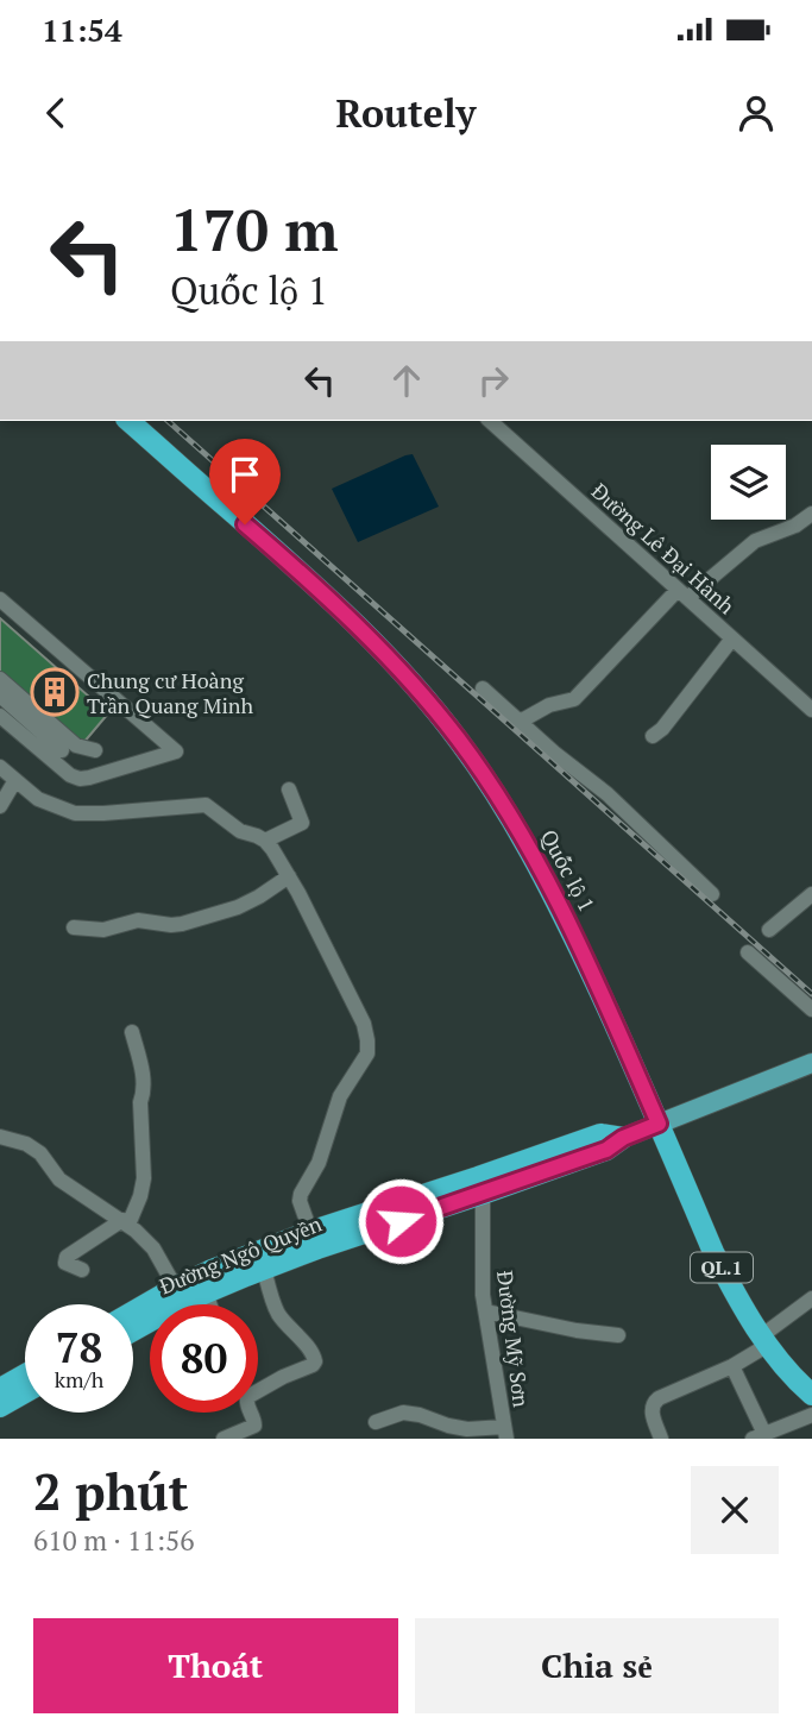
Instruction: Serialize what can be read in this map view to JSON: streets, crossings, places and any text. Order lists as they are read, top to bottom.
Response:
{
  "streets": {
    "highway": ["Quốc lộ 1", "Đường Ngô Quyền", "QL.1"],
    "street": ["Đường Lê Đại Hành", "Đường Mỹ Sơn"]
  },
  "crossings": [
    ["Quốc lộ 1", "Đường Ngô Quyền"],
    ["Đường Ngô Quyền", "Đường Mỹ Sơn"]
  ],
  "places": {
    "building": ["Chung cư Hoàng Trần Quang Minh"]
  },
  "page": {
    "status": "11:54",
    "header": "Routely",
    "turn": ["170 m", "Quốc lộ 1"],
    "speed": "78 km/h",
    "limit": "80",
    "heading": ["2 phút", "610 m · 11:56"],
    "buttons": ["Thoát", "Chia sẻ"]
  }
}
